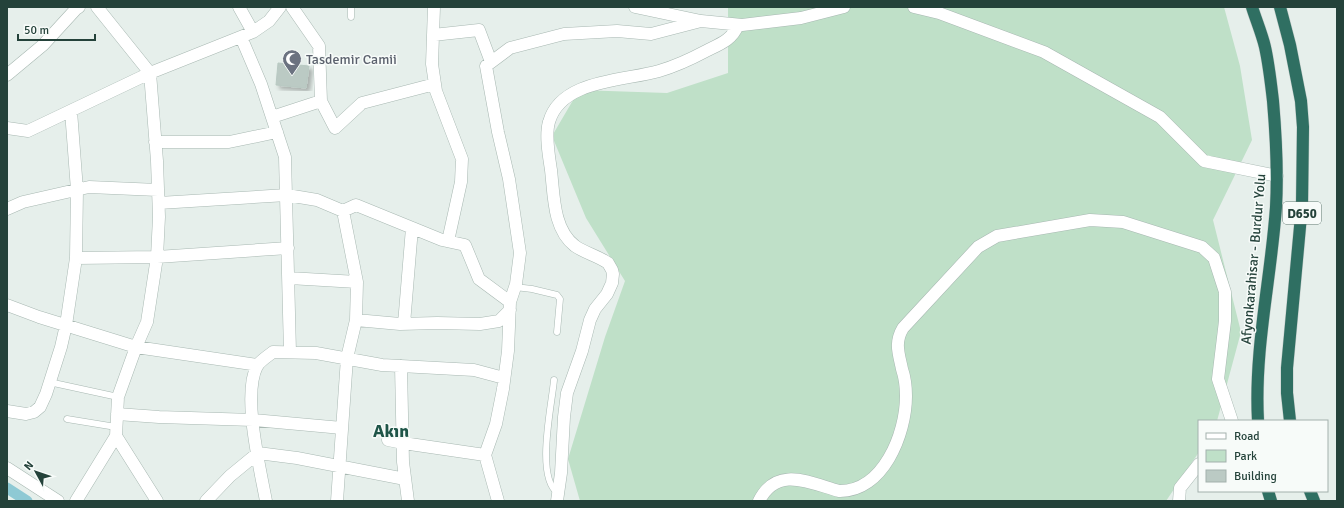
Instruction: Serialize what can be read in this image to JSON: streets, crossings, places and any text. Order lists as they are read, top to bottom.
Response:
{
  "streets": {
    "highway": ["D650", "Afyonkarahisar - Burdur Yolu"]
  },
  "districts": ["Akın"],
  "places": {
    "mosque": ["Tasdemir Camii"]
  },
  "legend": ["Road", "Park", "Building"],
  "scale_bar": "50 m",
  "north": "top left"
}
